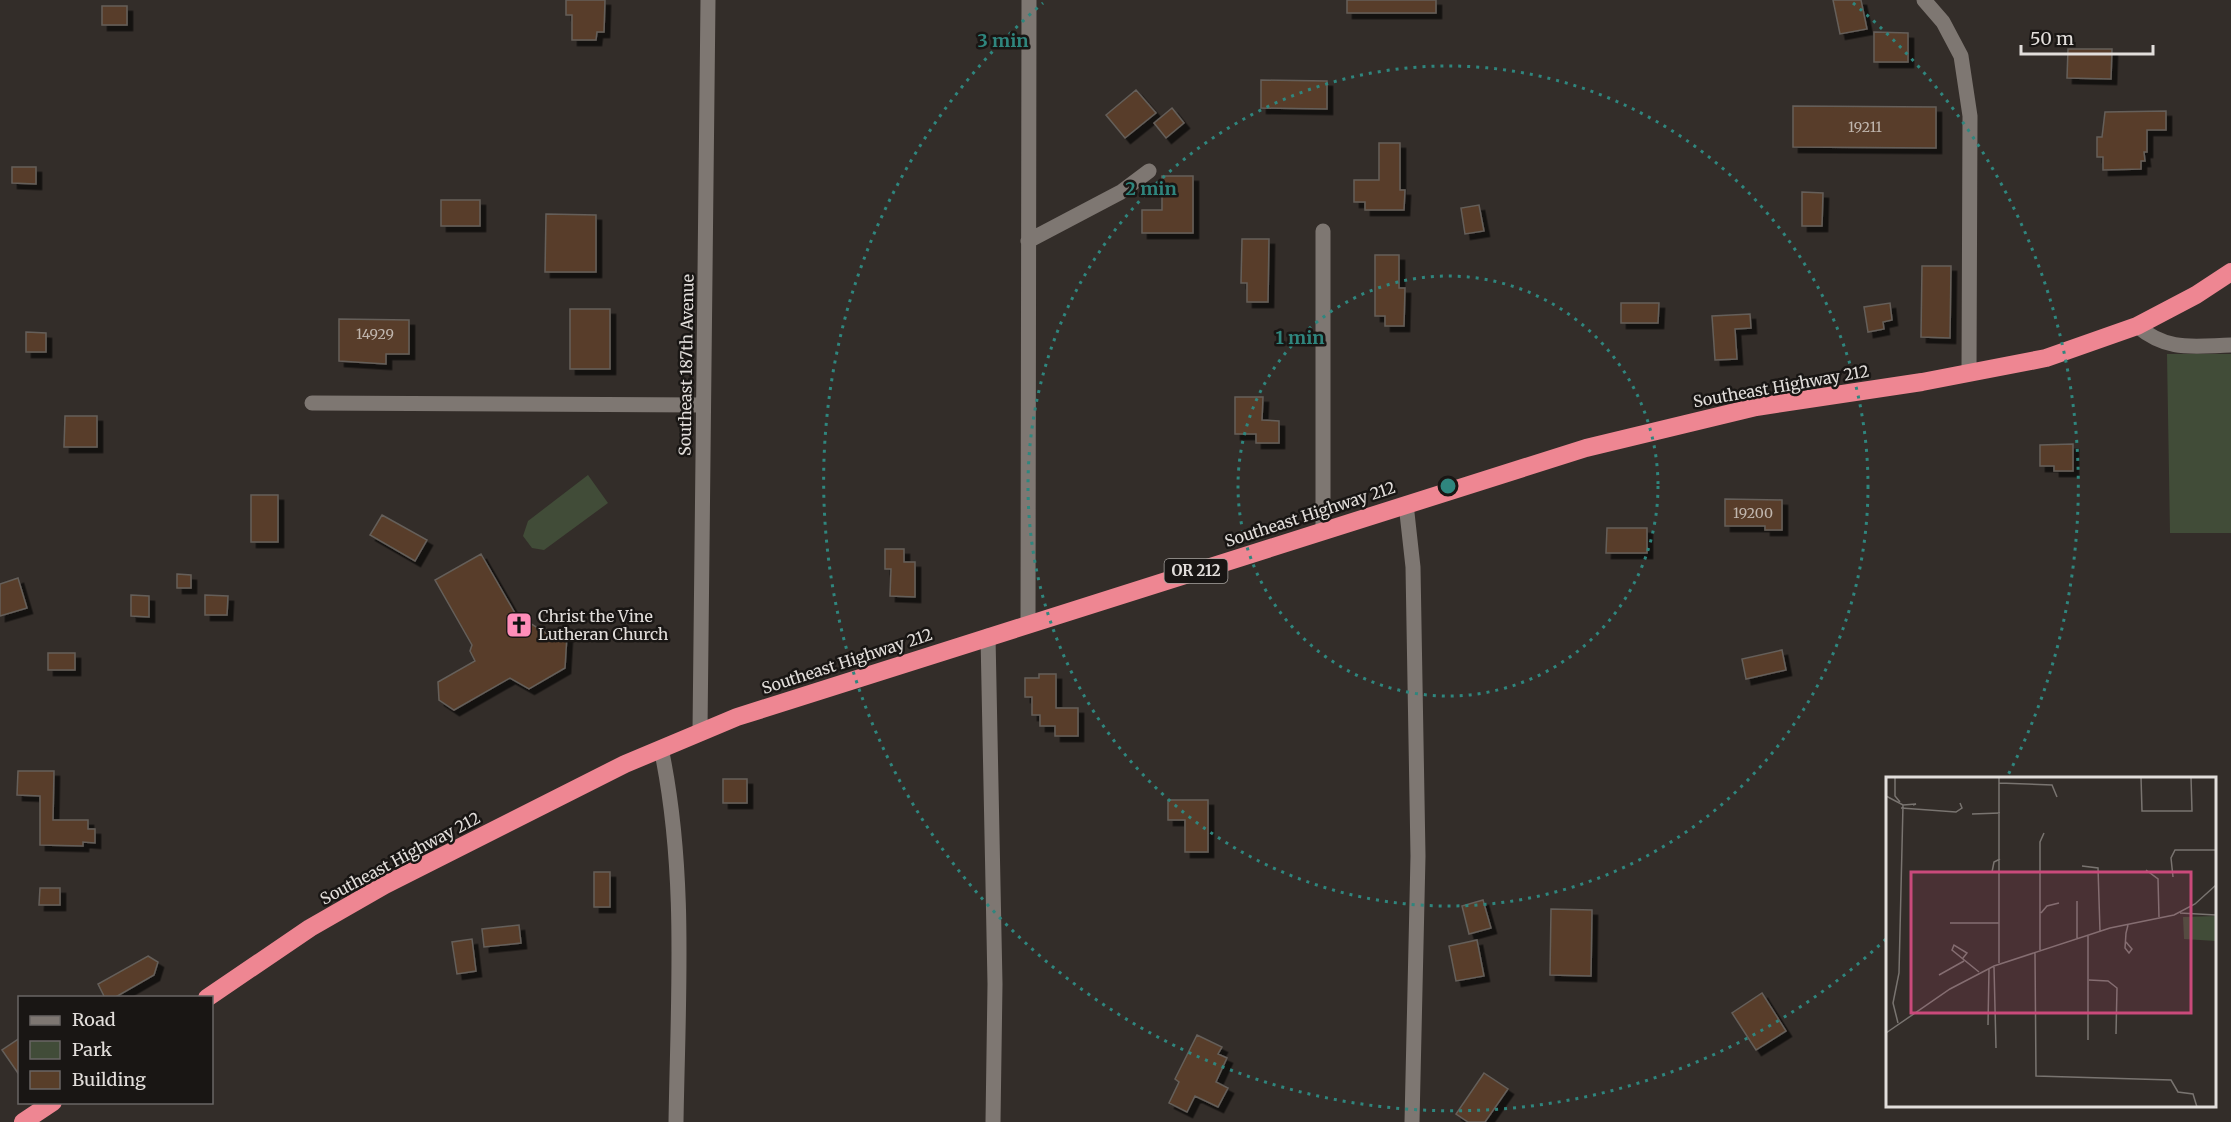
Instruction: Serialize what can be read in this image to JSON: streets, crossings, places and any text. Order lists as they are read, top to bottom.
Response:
{
  "streets": {
    "highway": ["Southeast Highway 212", "OR 212"],
    "street": ["Southeast 187th Avenue"]
  },
  "crossings": [
    ["Southeast 187th Avenue", "Southeast Highway 212"]
  ],
  "places": {
    "church": ["Christ the Vine Lutheran Church"]
  },
  "house_numbers": ["19211", "14929", "19200"],
  "legend": ["Road", "Park", "Building"],
  "scale_bar": "50 m",
  "rings": ["3 min", "2 min", "1 min"]
}
